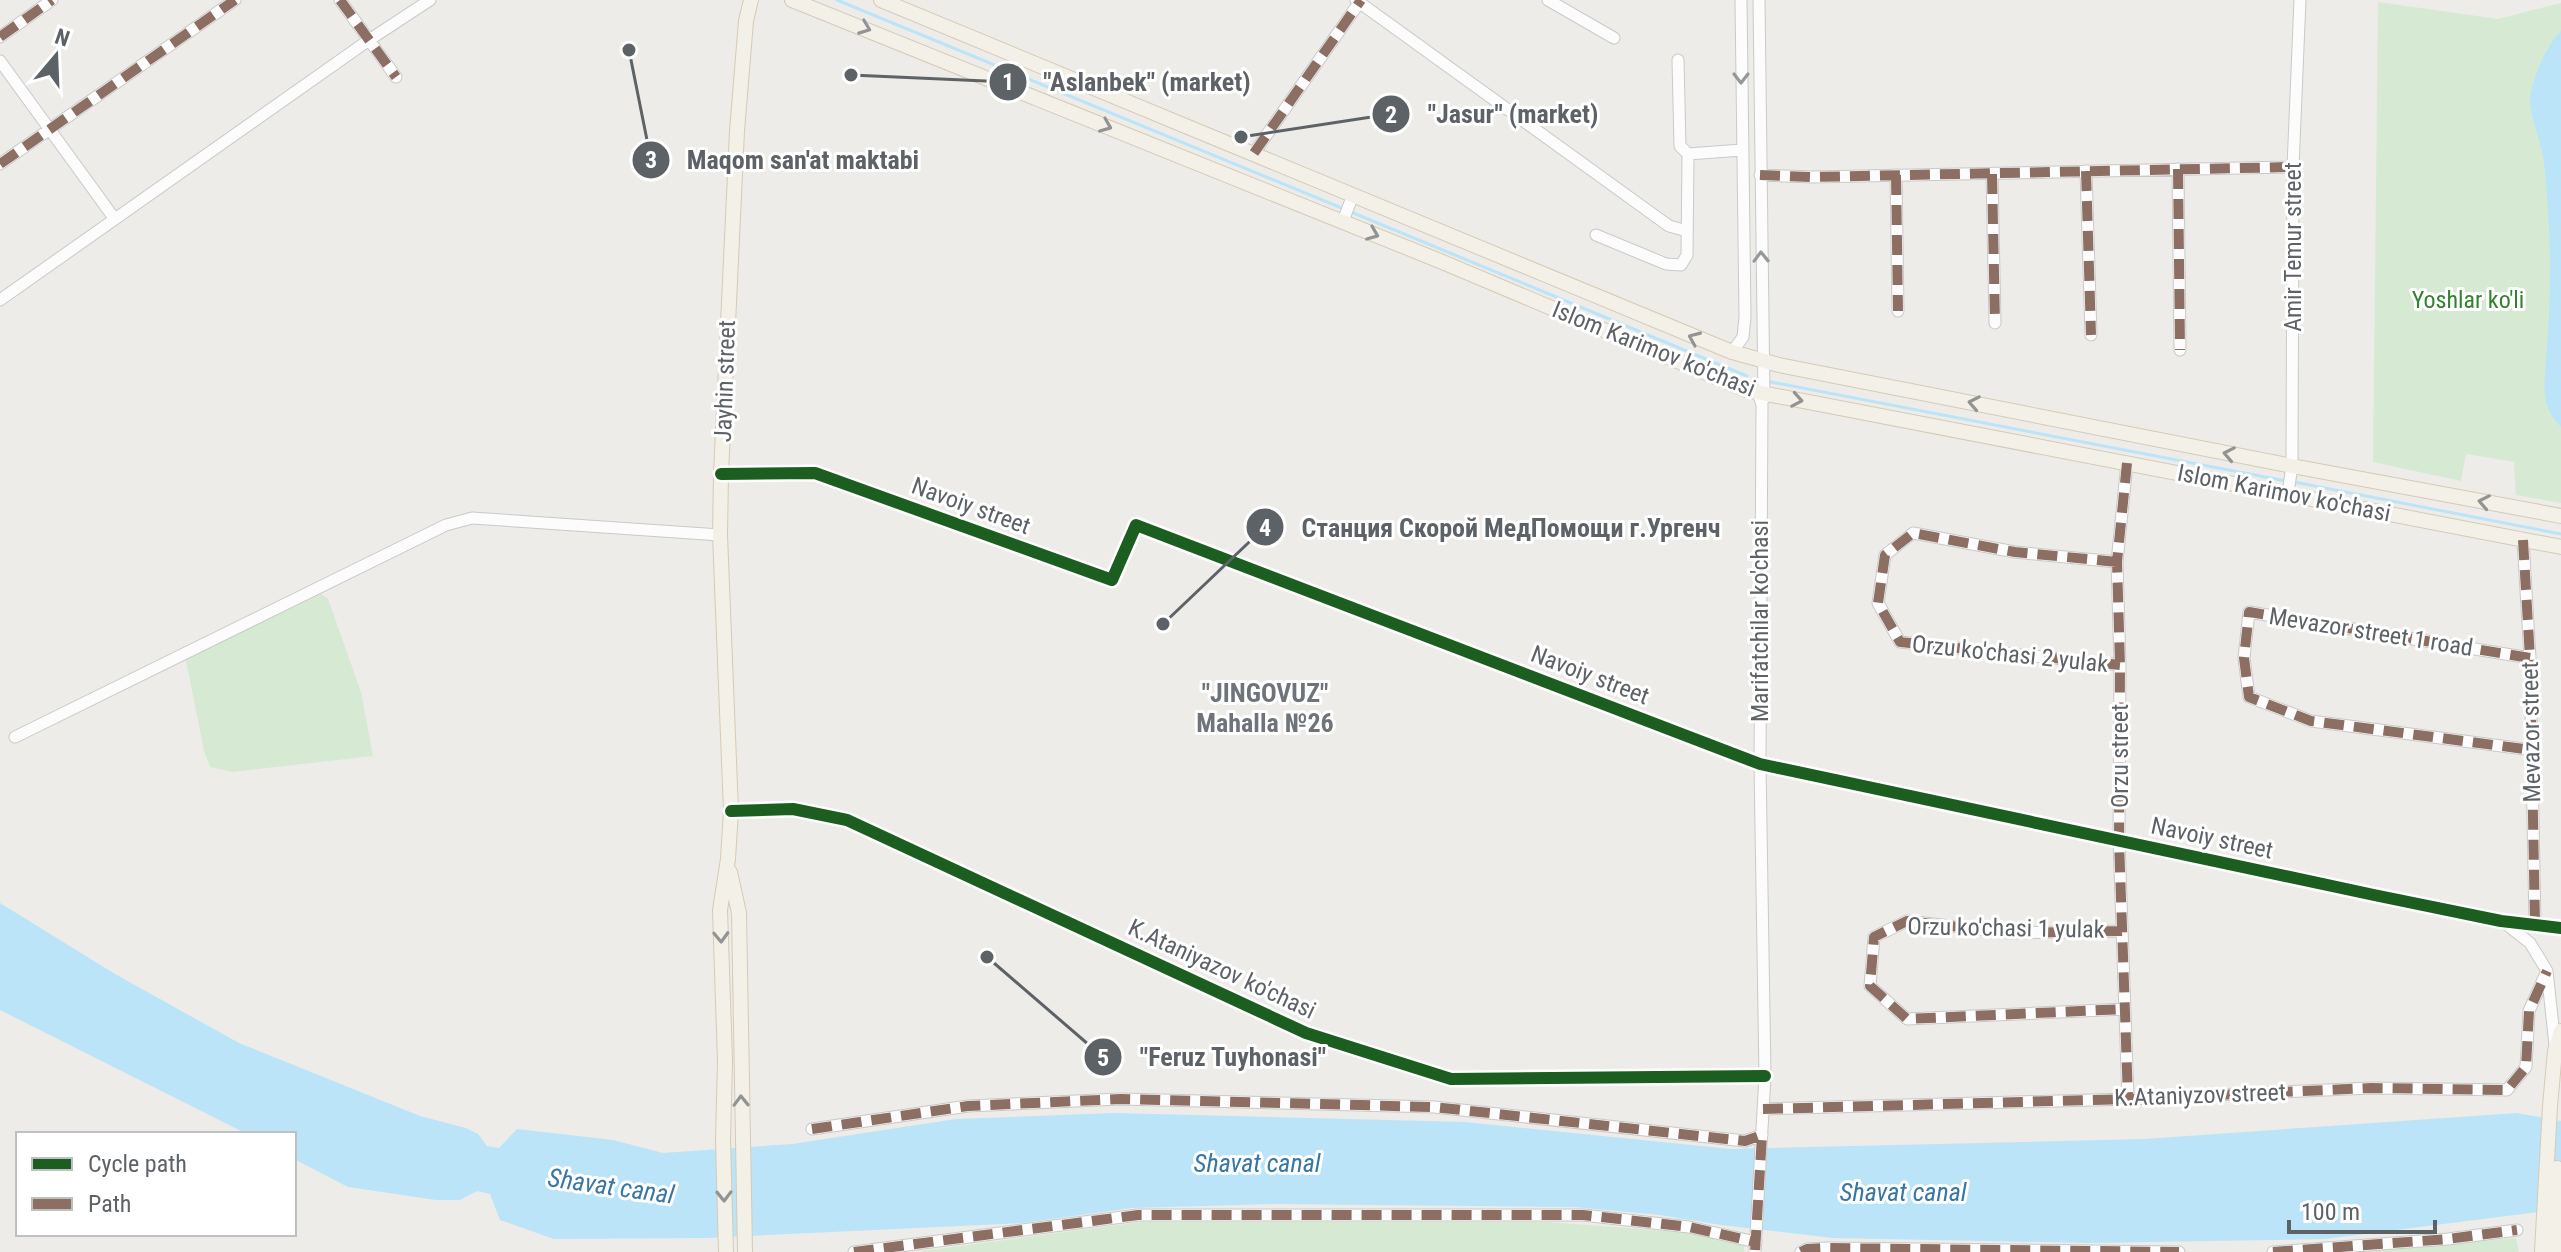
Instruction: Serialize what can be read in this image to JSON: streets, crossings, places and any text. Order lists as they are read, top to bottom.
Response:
{
  "streets": {
    "main road": ["Islom Karimov ko'chasi", "Jayhin street"],
    "street": [
      "Amir Temur street",
      "Navoiy street",
      "Marifatchilar ko'chasi",
      "Mevazor street 1 road",
      "Orzu ko'chasi 2 yulak",
      "Mevazor street",
      "Orzu street",
      "Orzu ko'chasi 1 yulak",
      "K.Ataniyazov ko'chasi",
      "K.Ataniyzov street"
    ]
  },
  "crossings": [
    ["Amir Temur street", "Islom Karimov ko'chasi"],
    ["Islom Karimov ko'chasi", "Marifatchilar ko'chasi"],
    ["Islom Karimov ko'chasi", "Mevazor street"],
    ["Islom Karimov ko'chasi", "Orzu street"],
    ["Jayhin street", "Navoiy street"],
    ["Jayhin street", "K.Ataniyazov ko'chasi"],
    ["Navoiy street", "Marifatchilar ko'chasi"],
    ["Navoiy street", "Mevazor street"],
    ["Navoiy street", "Orzu street"],
    ["Marifatchilar ko'chasi", "K.Ataniyazov ko'chasi"],
    ["Marifatchilar ko'chasi", "K.Ataniyzov street"],
    ["Mevazor street 1 road", "Mevazor street"],
    ["Orzu ko'chasi 2 yulak", "Orzu street"],
    ["Orzu street", "Orzu ko'chasi 1 yulak"],
    ["Orzu street", "K.Ataniyzov street"]
  ],
  "districts": ["\"JINGOVUZ\" Mahalla №26"],
  "water": ["Shavat canal"],
  "parks": ["Yoshlar ko'li"],
  "places": [
    "Maqom san'at maktabi",
    "\"Aslanbek\" (market)",
    "\"Jasur\" (market)",
    "Станция Скорой МедПомощи г.Ургенч",
    "\"Feruz Tuyhonasi\""
  ],
  "legend": ["Cycle path", "Path"],
  "scale_bar": "100 m",
  "north": "top"
}
